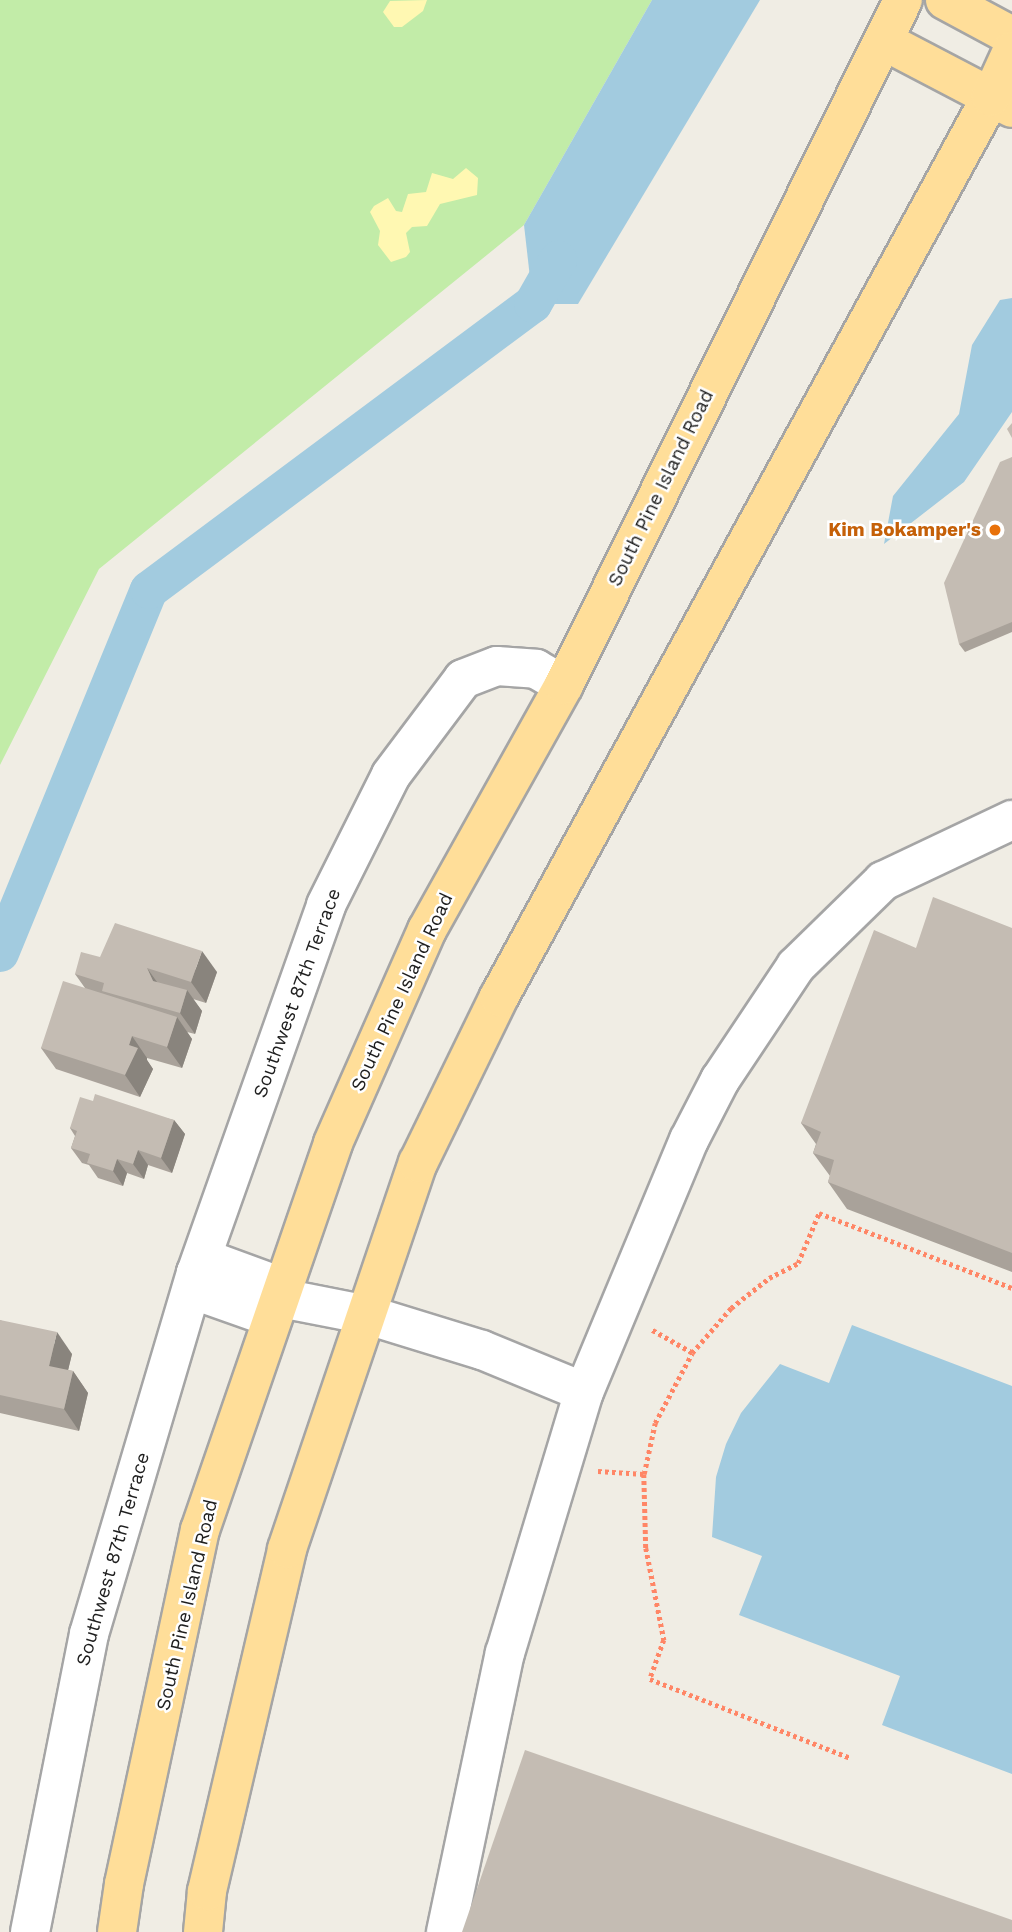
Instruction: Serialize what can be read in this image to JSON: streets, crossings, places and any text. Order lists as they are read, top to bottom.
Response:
{
  "streets": {
    "main road": ["South Pine Island Road"],
    "street": ["Southwest 87th Terrace"]
  },
  "crossings": [
    ["South Pine Island Road", "Southwest 87th Terrace"]
  ],
  "places": ["Kim Bokamper's"]
}
